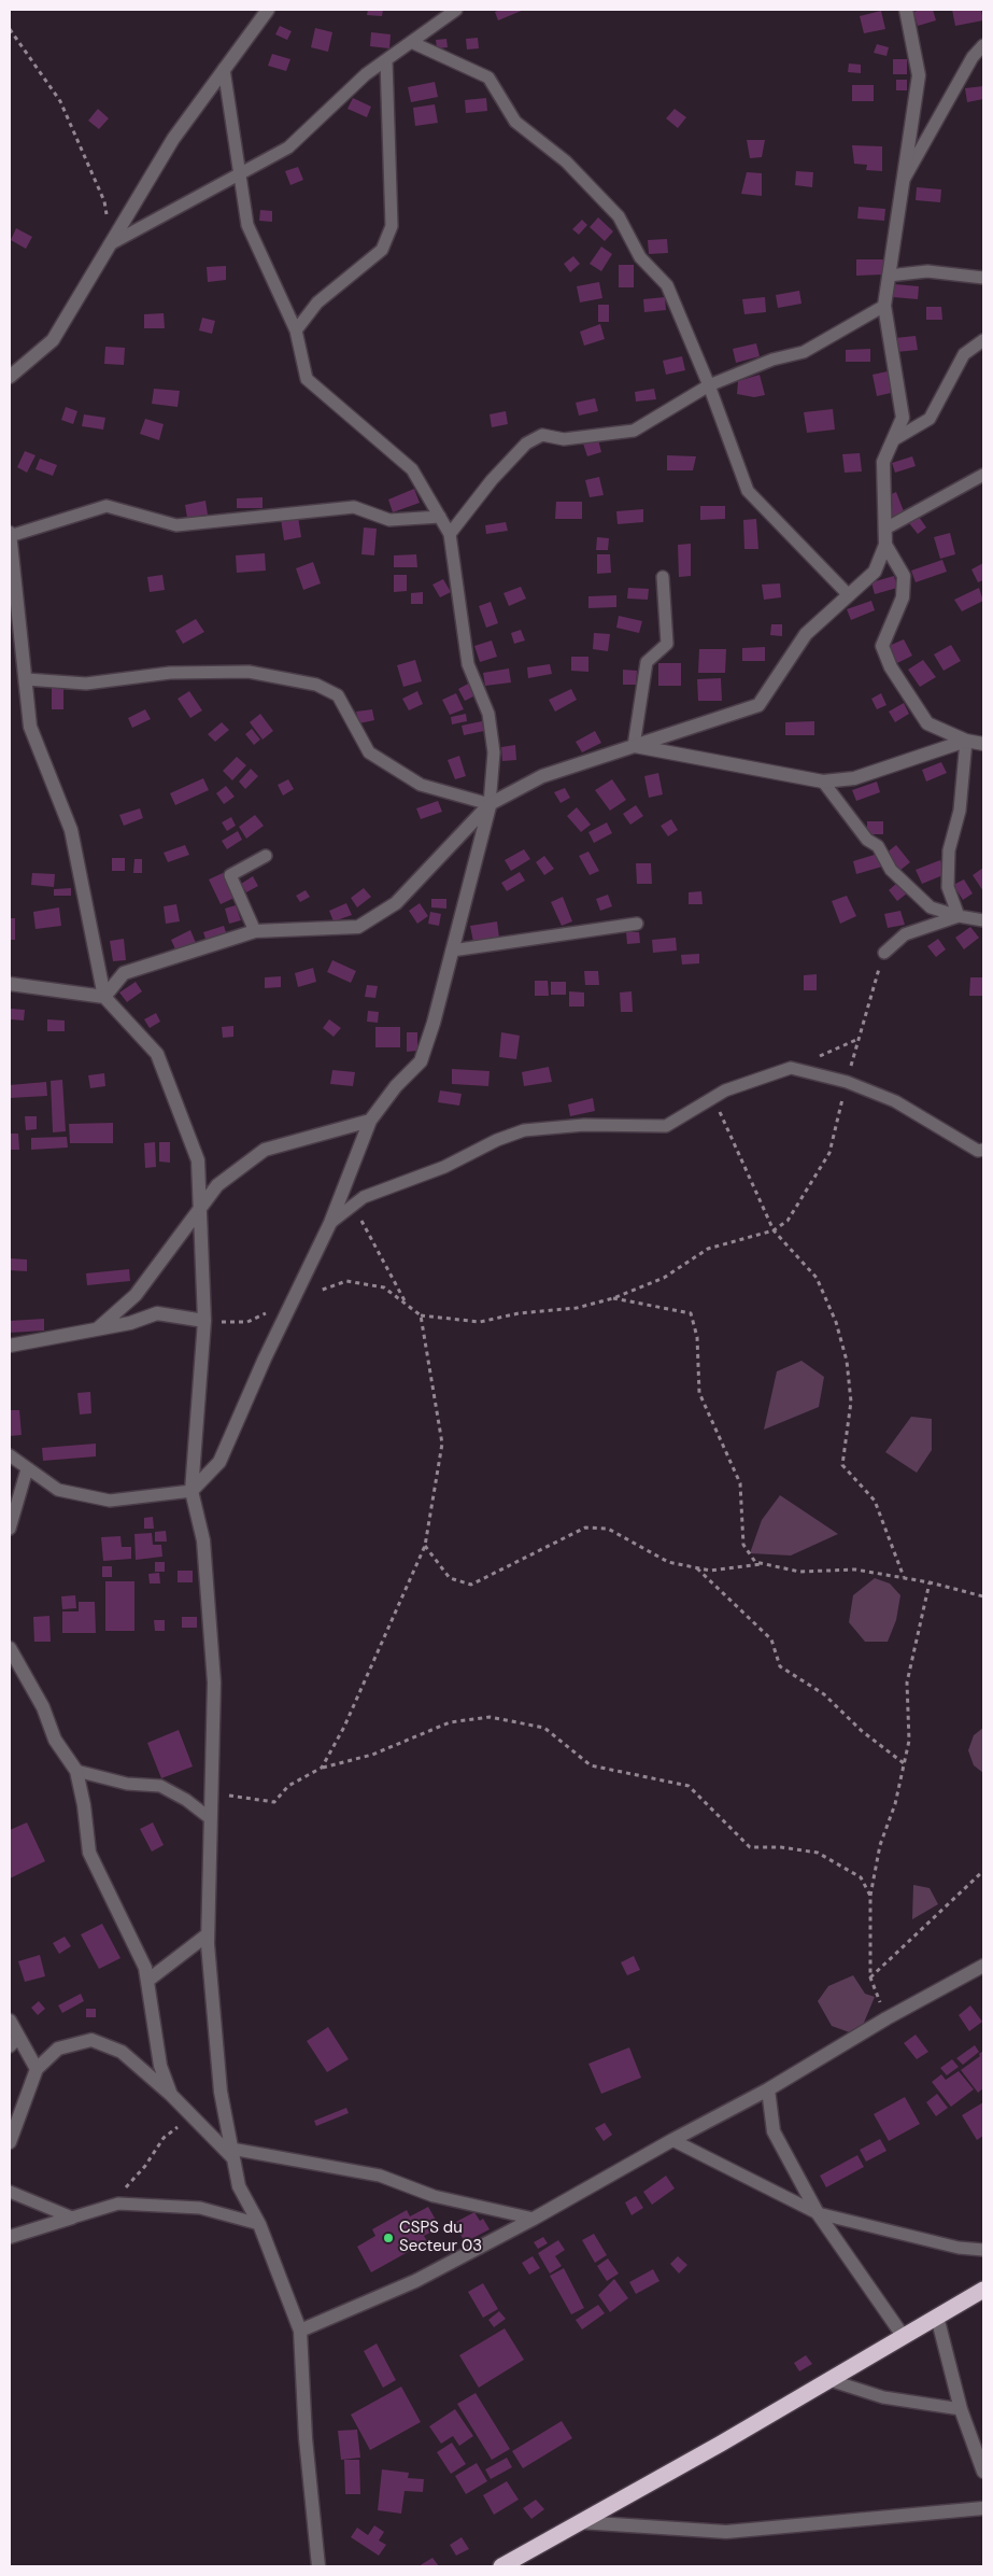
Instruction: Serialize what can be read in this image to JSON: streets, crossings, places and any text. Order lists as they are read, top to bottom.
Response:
{
  "places": ["CSPS du Secteur 03"]
}
